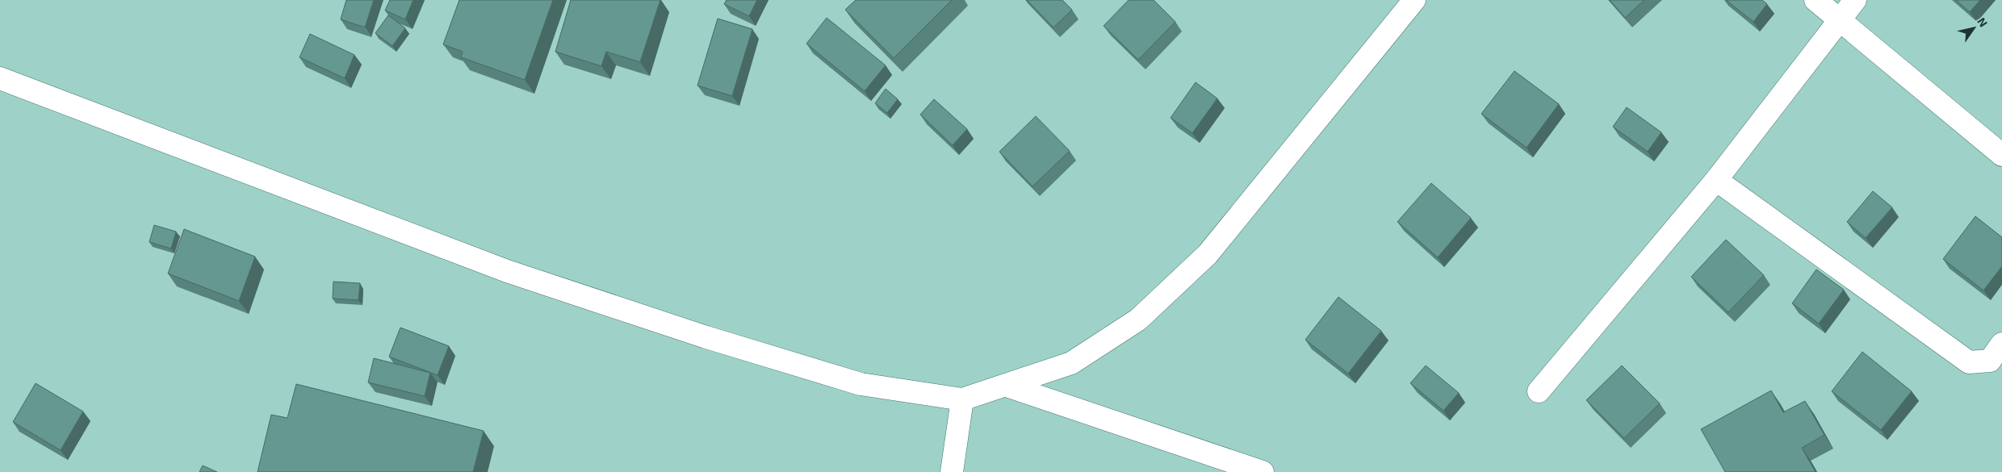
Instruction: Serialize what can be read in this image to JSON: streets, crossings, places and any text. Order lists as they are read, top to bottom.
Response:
{
  "north": "top right"
}
